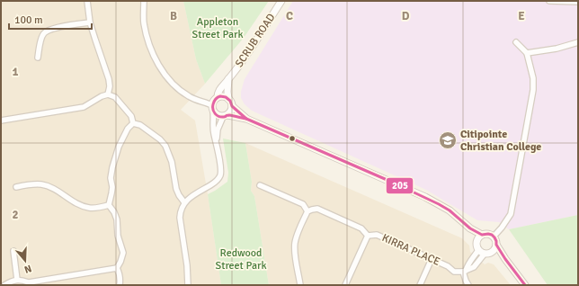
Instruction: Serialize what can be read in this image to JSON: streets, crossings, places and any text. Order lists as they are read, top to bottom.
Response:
{
  "streets": {
    "street": ["SCRUB ROAD", "KIRRA PLACE"]
  },
  "parks": ["Appleton Street Park", "Redwood Street Park"],
  "places": {
    "school or university": ["Citipointe Christian College"]
  },
  "lines": ["transit line 205"],
  "scale_bar": "100 m",
  "north": "bottom",
  "grid": {
    "columns": [
      "B",
      "C",
      "D",
      "E"
    ],
    "rows": ["1", "2"]
  }
}
